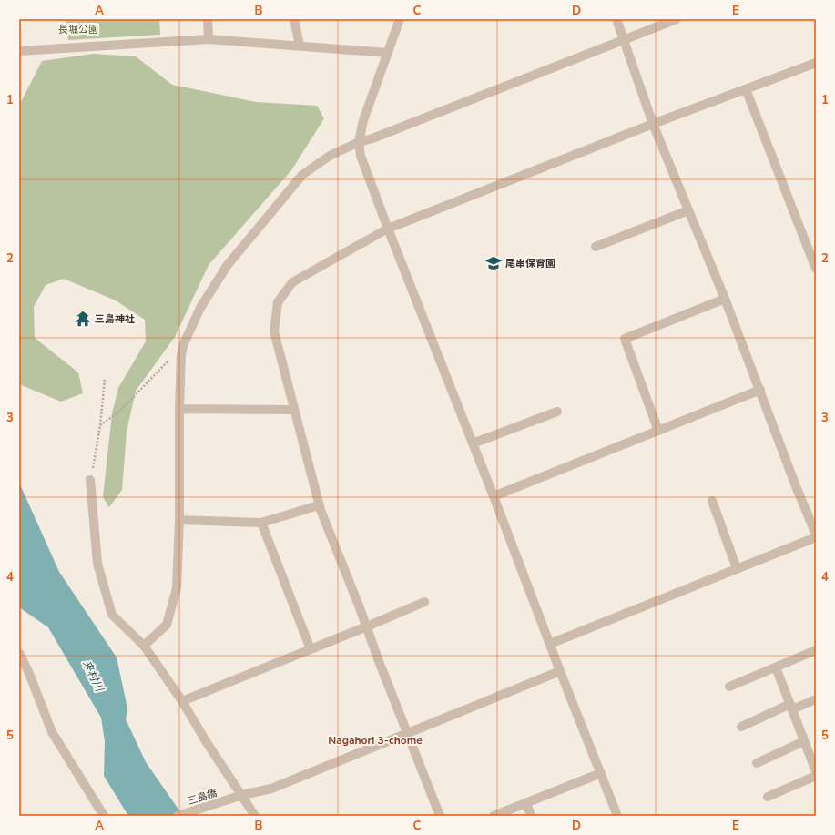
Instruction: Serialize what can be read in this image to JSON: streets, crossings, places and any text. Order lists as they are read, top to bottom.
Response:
{
  "streets": {
    "street": ["三島橋"]
  },
  "districts": ["Nagahori 3-chome"],
  "water": ["来村川"],
  "parks": ["長堀公園"],
  "places": {
    "school or university": ["尾串保育園"],
    "temple": ["三島神社"]
  },
  "grid": {
    "columns": [
      "A",
      "B",
      "C",
      "D",
      "E"
    ],
    "rows": [
      "1",
      "2",
      "3",
      "4",
      "5"
    ]
  }
}
